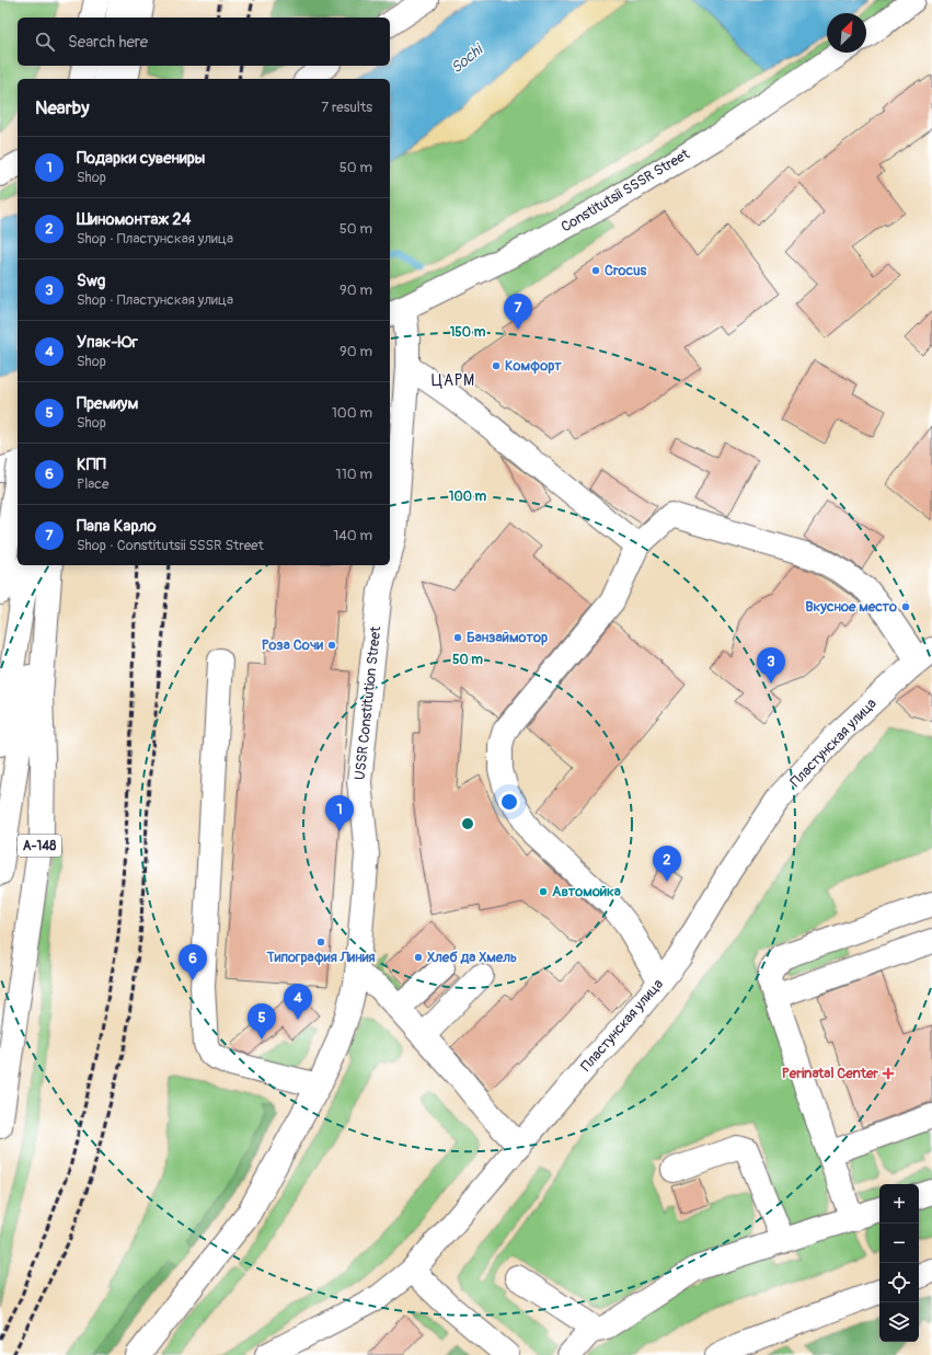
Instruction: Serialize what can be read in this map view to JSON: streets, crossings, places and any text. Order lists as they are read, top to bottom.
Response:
{
  "streets": {
    "main road": [
      "Constitutsii SSSR Street",
      "USSR Constitution Street",
      "Пластунская улица",
      "А-148"
    ]
  },
  "crossings": [
    ["Constitutsii SSSR Street", "USSR Constitution Street"]
  ],
  "districts": ["ЦАРМ"],
  "water": ["Sochi"],
  "places": {
    "other": [
      "Crocus",
      "Комфорт",
      "Вкусное место",
      "Банзаймотор",
      "Роза Сочи",
      "Автомойка",
      "Типография Линия",
      "Хлеб да Хмель"
    ],
    "health": ["Perinatal Center"]
  },
  "north": "top right",
  "page": {
    "search": "Search here",
    "heading": ["Nearby", "7 results"],
    "list": [
      {
        "mark": "1",
        "name": "Подарки сувениры",
        "note": "Shop",
        "value": "50 m"
      },
      {
        "mark": "2",
        "name": "Шиномонтаж 24",
        "note": "Shop · Пластунская улица",
        "value": "50 m"
      },
      {
        "mark": "3",
        "name": "Swg",
        "note": "Shop · Пластунская улица",
        "value": "90 m"
      },
      {
        "mark": "4",
        "name": "Упак-Юг",
        "note": "Shop",
        "value": "90 m"
      },
      {
        "mark": "5",
        "name": "Премиум",
        "note": "Shop",
        "value": "100 m"
      },
      {
        "mark": "6",
        "name": "КПП",
        "note": "Place",
        "value": "110 m"
      },
      {
        "mark": "7",
        "name": "Папа Карло",
        "note": "Shop · Constitutsii SSSR Street",
        "value": "140 m"
      }
    ],
    "pins": [
      "7",
      "3",
      "1",
      "2",
      "6",
      "4",
      "5"
    ],
    "map_buttons": ["+", "−"]
  },
  "rings": ["150 m", "100 m", "50 m"]
}
